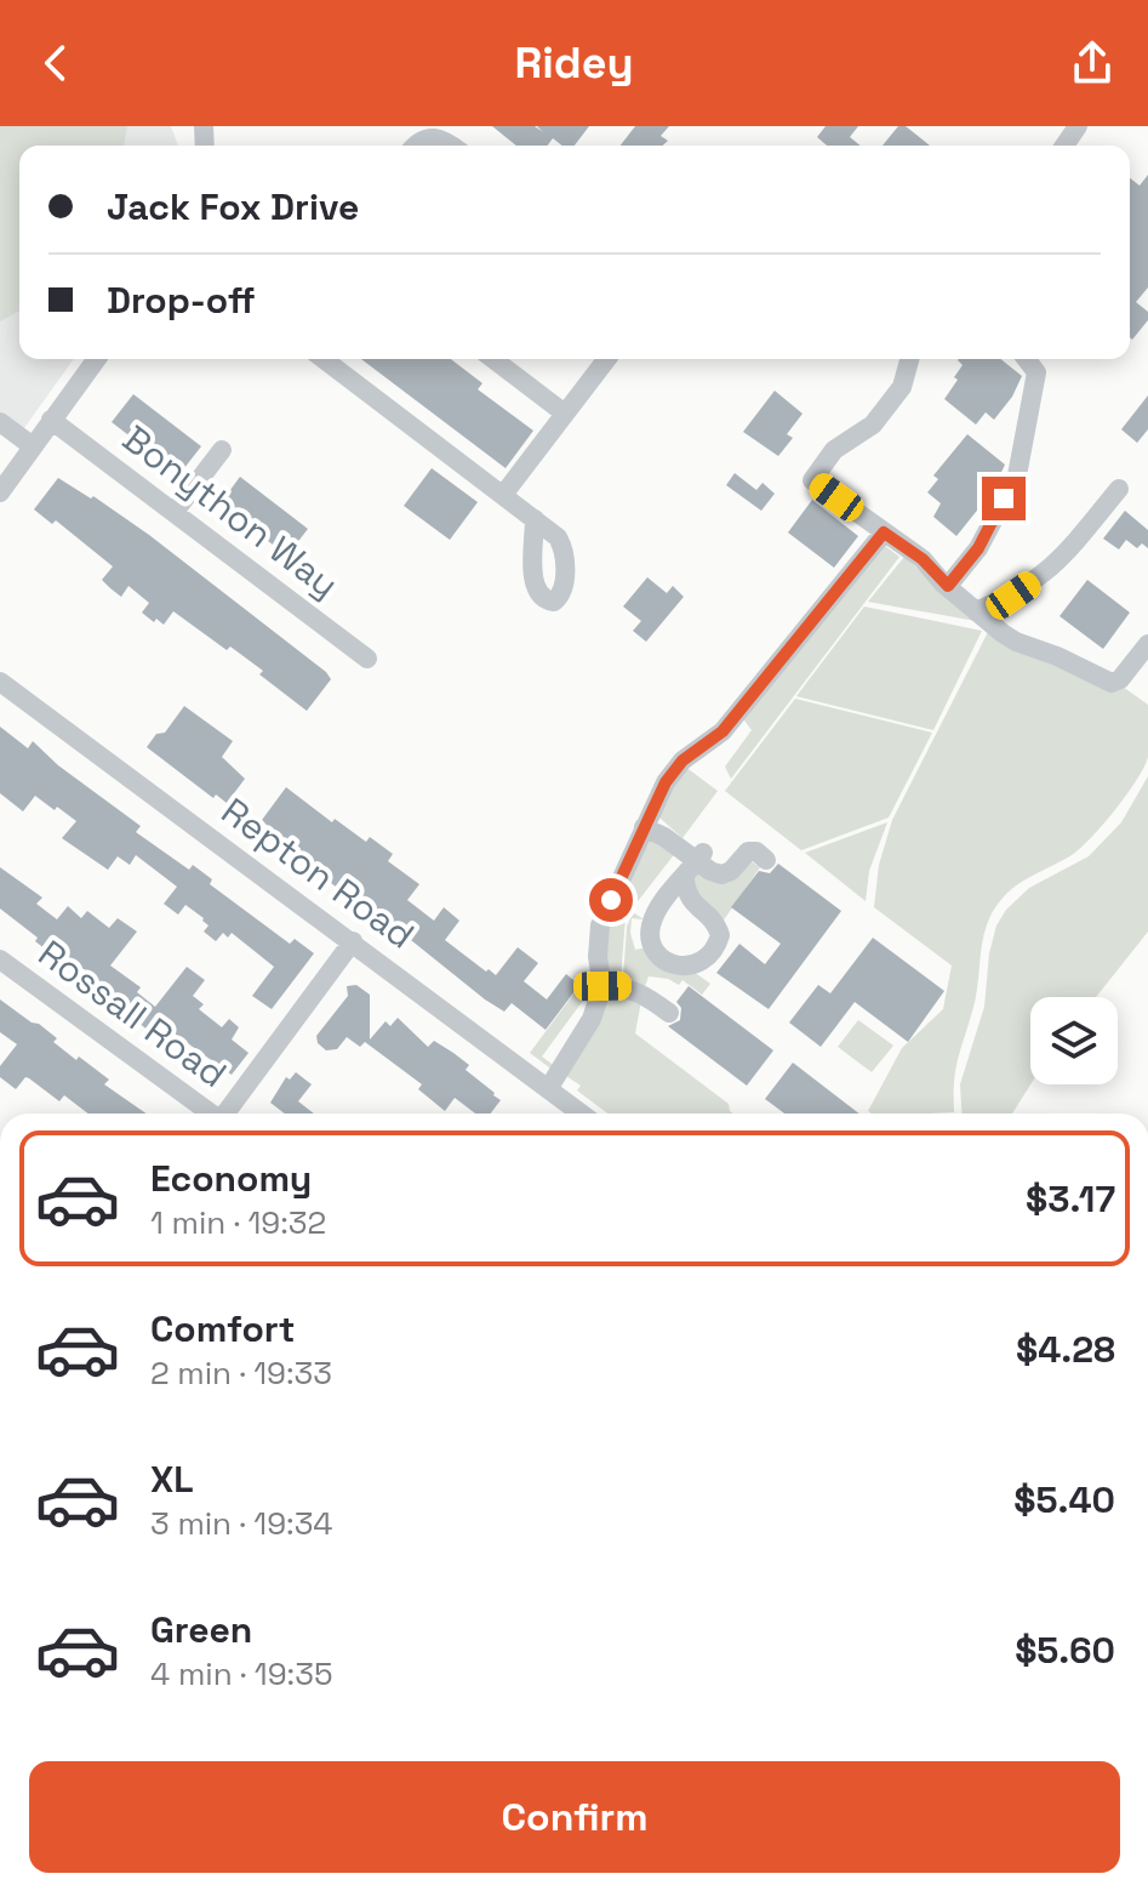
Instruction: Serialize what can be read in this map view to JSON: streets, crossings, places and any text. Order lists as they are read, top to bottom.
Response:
{
  "streets": {
    "street": ["Bonython Way", "Repton Road", "Rossall Road"]
  },
  "page": {
    "header": "Ridey",
    "banner": ["Jack Fox Drive", "Drop-off"],
    "list": [
      {
        "name": "Economy",
        "note": "1 min · 19:32",
        "value": "$3.17"
      },
      {
        "name": "Comfort",
        "note": "2 min · 19:33",
        "value": "$4.28"
      },
      {
        "name": "XL",
        "note": "3 min · 19:34",
        "value": "$5.40"
      },
      {
        "name": "Green",
        "note": "4 min · 19:35",
        "value": "$5.60"
      }
    ],
    "buttons": "Confirm"
  }
}
